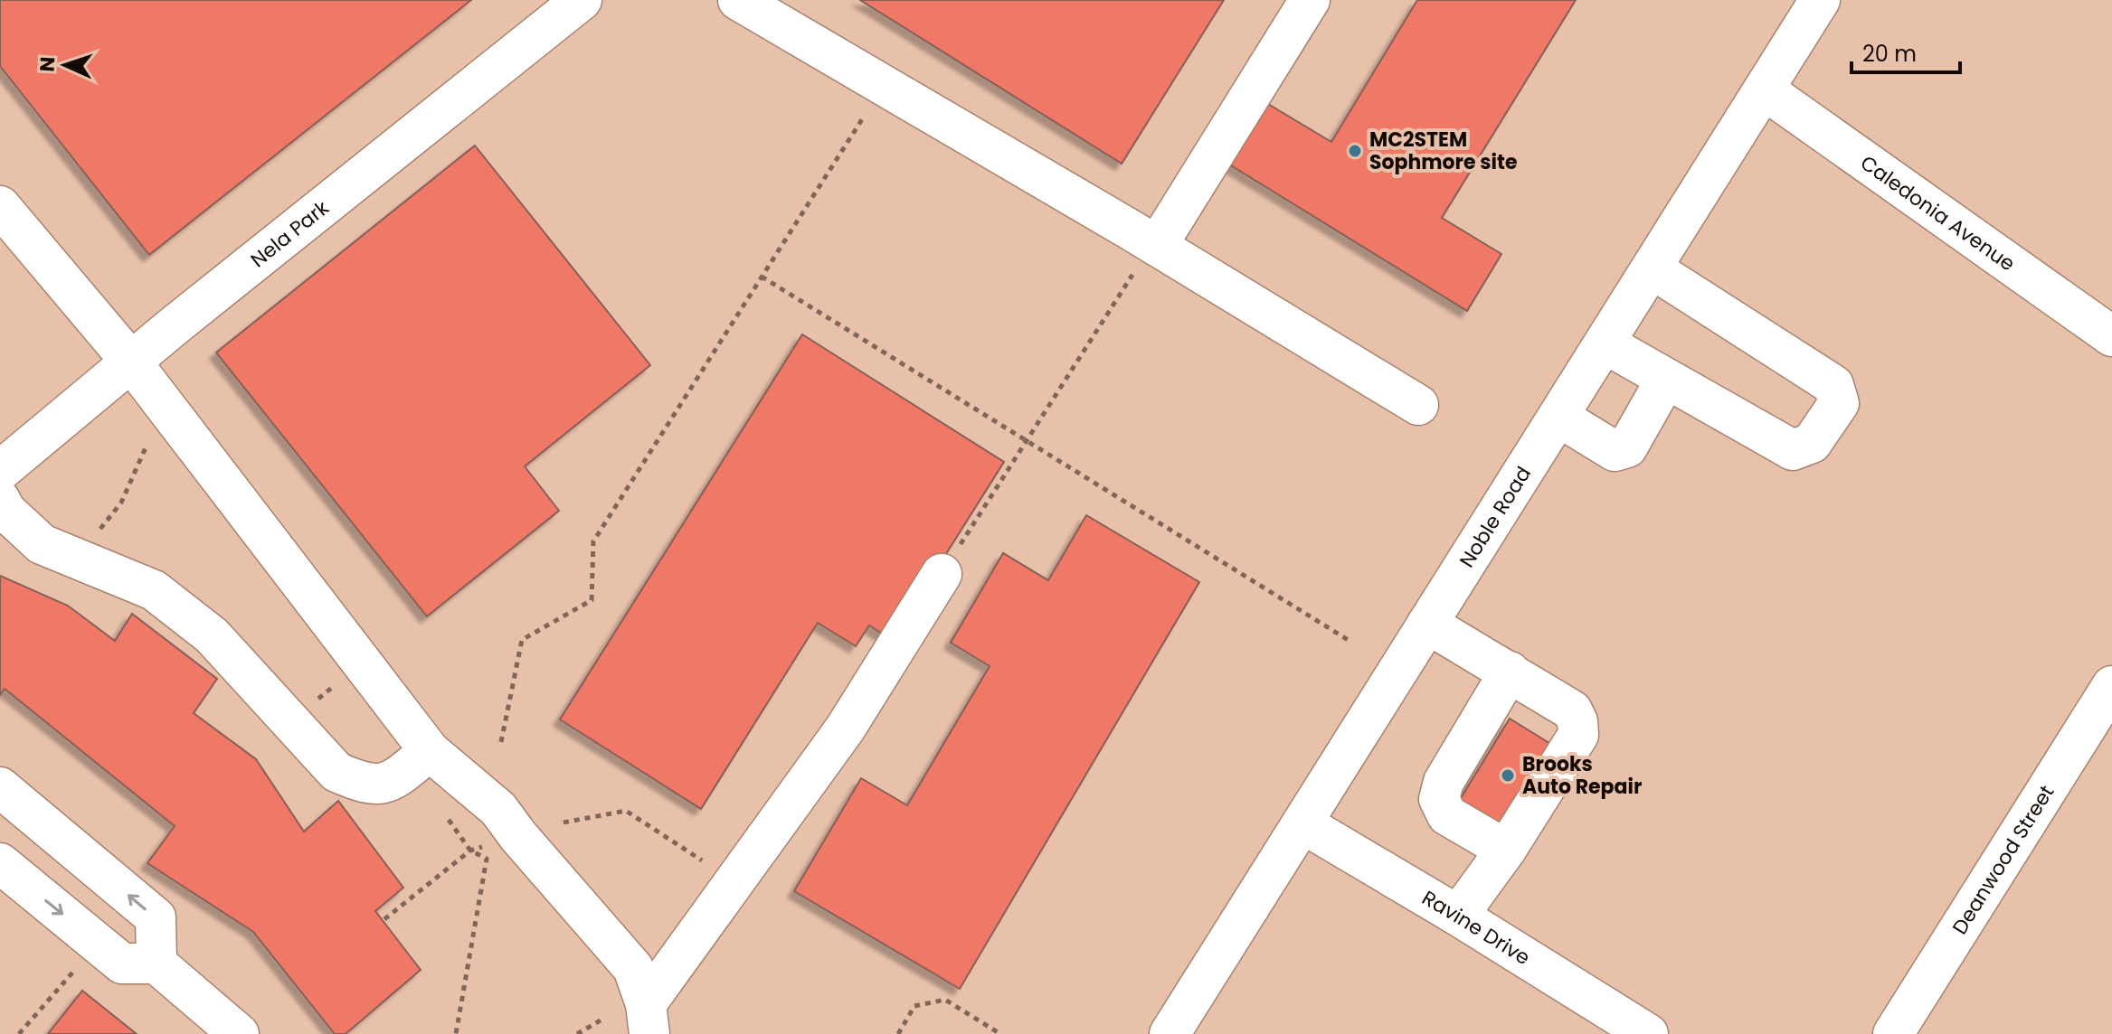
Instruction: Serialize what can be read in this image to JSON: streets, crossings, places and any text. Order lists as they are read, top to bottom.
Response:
{
  "streets": {
    "main road": [
      "Caledonia Avenue",
      "Nela Park",
      "Noble Road",
      "Deanwood Street",
      "Ravine Drive"
    ]
  },
  "crossings": [
    ["Caledonia Avenue", "Noble Road"],
    ["Noble Road", "Ravine Drive"]
  ],
  "places": ["MC2STEM Sophmore site", "Brooks Auto Repair"],
  "scale_bar": "20 m",
  "north": "left"
}
